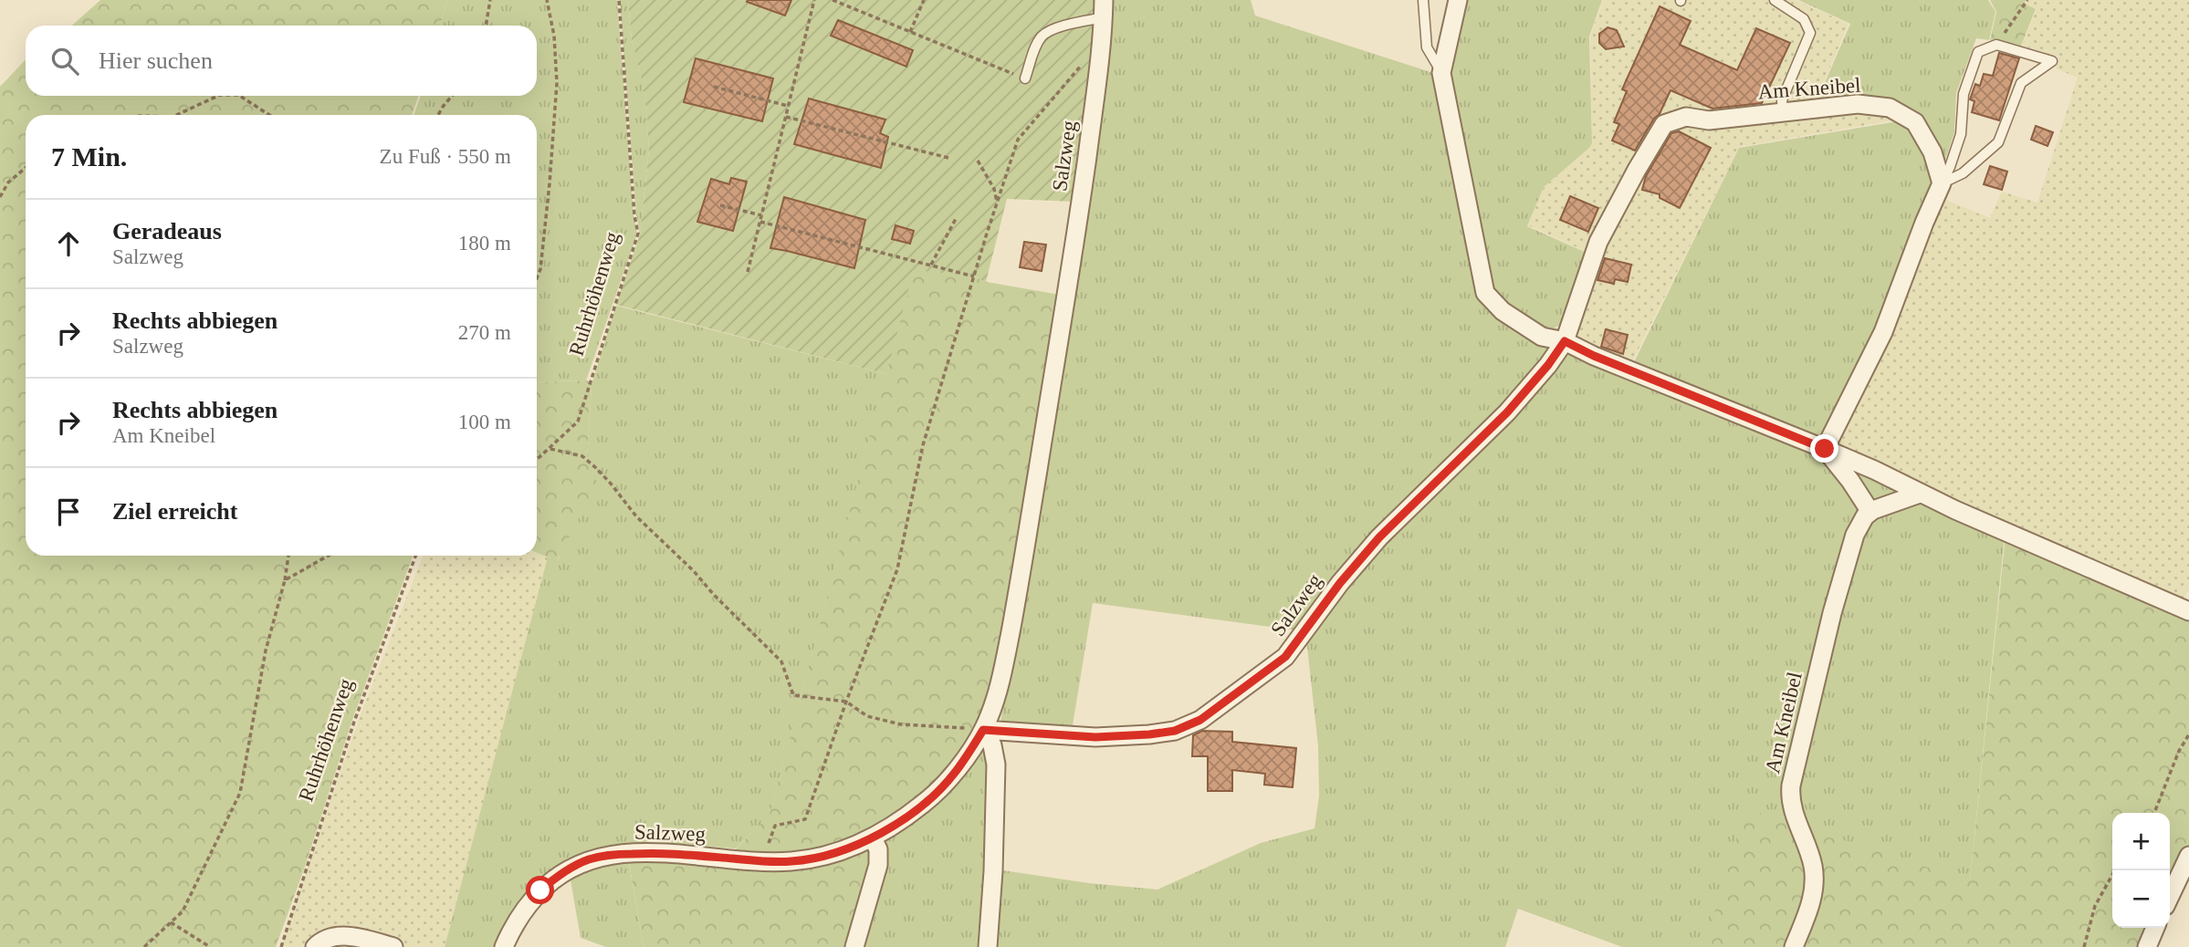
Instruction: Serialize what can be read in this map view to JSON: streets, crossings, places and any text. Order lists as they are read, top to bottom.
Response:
{
  "streets": {
    "street": ["Am Kneibel", "Salzweg"],
    "path": ["Ruhrhöhenweg"]
  },
  "crossings": [
    ["Am Kneibel", "Salzweg"]
  ],
  "page": {
    "search": "Hier suchen",
    "heading": ["7 Min.", "Zu Fuß · 550 m"],
    "list": [
      ["Geradeaus", "Salzweg", "180 m"],
      ["Rechts abbiegen", "Salzweg", "270 m"],
      ["Rechts abbiegen", "Am Kneibel", "100 m"],
      "Ziel erreicht"
    ],
    "map_buttons": ["+", "−"]
  }
}
